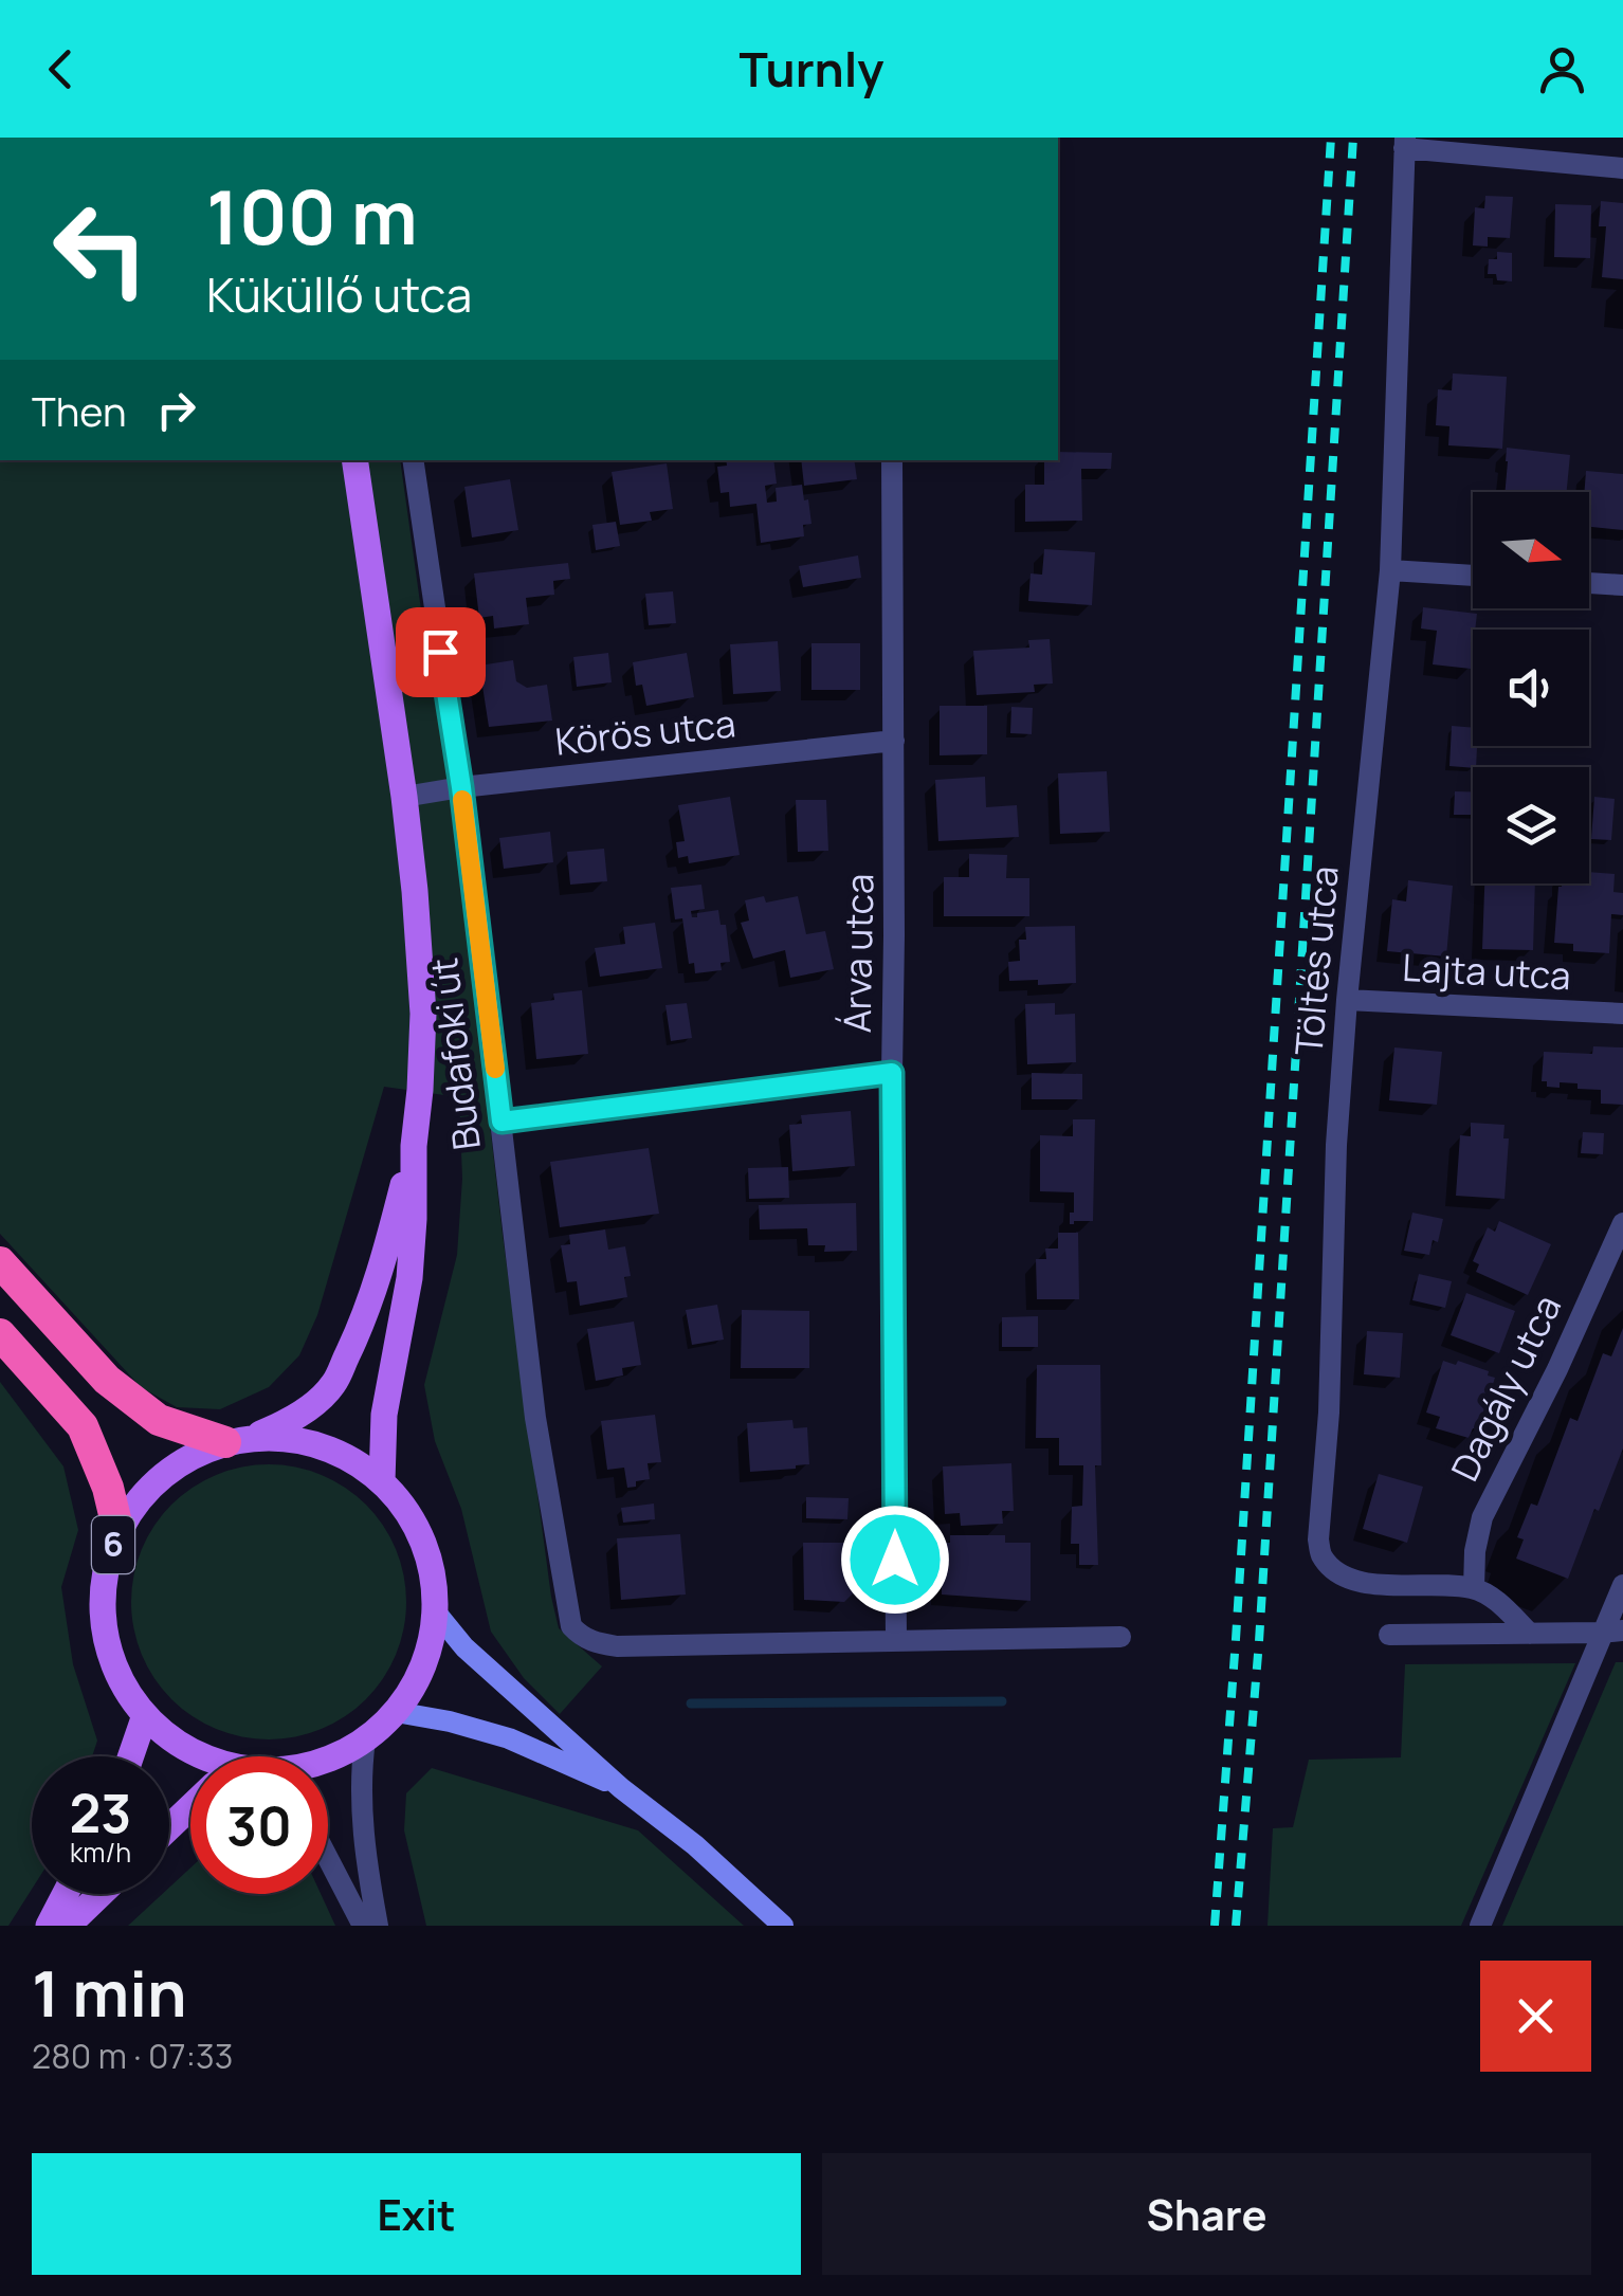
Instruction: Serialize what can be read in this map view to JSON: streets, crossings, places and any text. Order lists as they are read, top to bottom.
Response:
{
  "streets": {
    "main road": ["Budafoki út", "6"],
    "street": [
      "Körös utca",
      "Árva utca",
      "Töltés utca",
      "Lajta utca",
      "Dagály utca"
    ]
  },
  "crossings": [
    ["Körös utca", "Árva utca"],
    ["Körös utca", "Budafoki út"],
    ["Árva utca", "Budafoki út"],
    ["Töltés utca", "Lajta utca"],
    ["Töltés utca", "Dagály utca"],
    ["Budafoki út", "6"]
  ],
  "north": "right",
  "page": {
    "header": "Turnly",
    "turn": ["100 m", "Küküllő utca"],
    "then": "Then",
    "speed": "23 km/h",
    "limit": "30",
    "heading": ["1 min", "280 m · 07:33"],
    "buttons": ["Exit", "Share"]
  }
}
